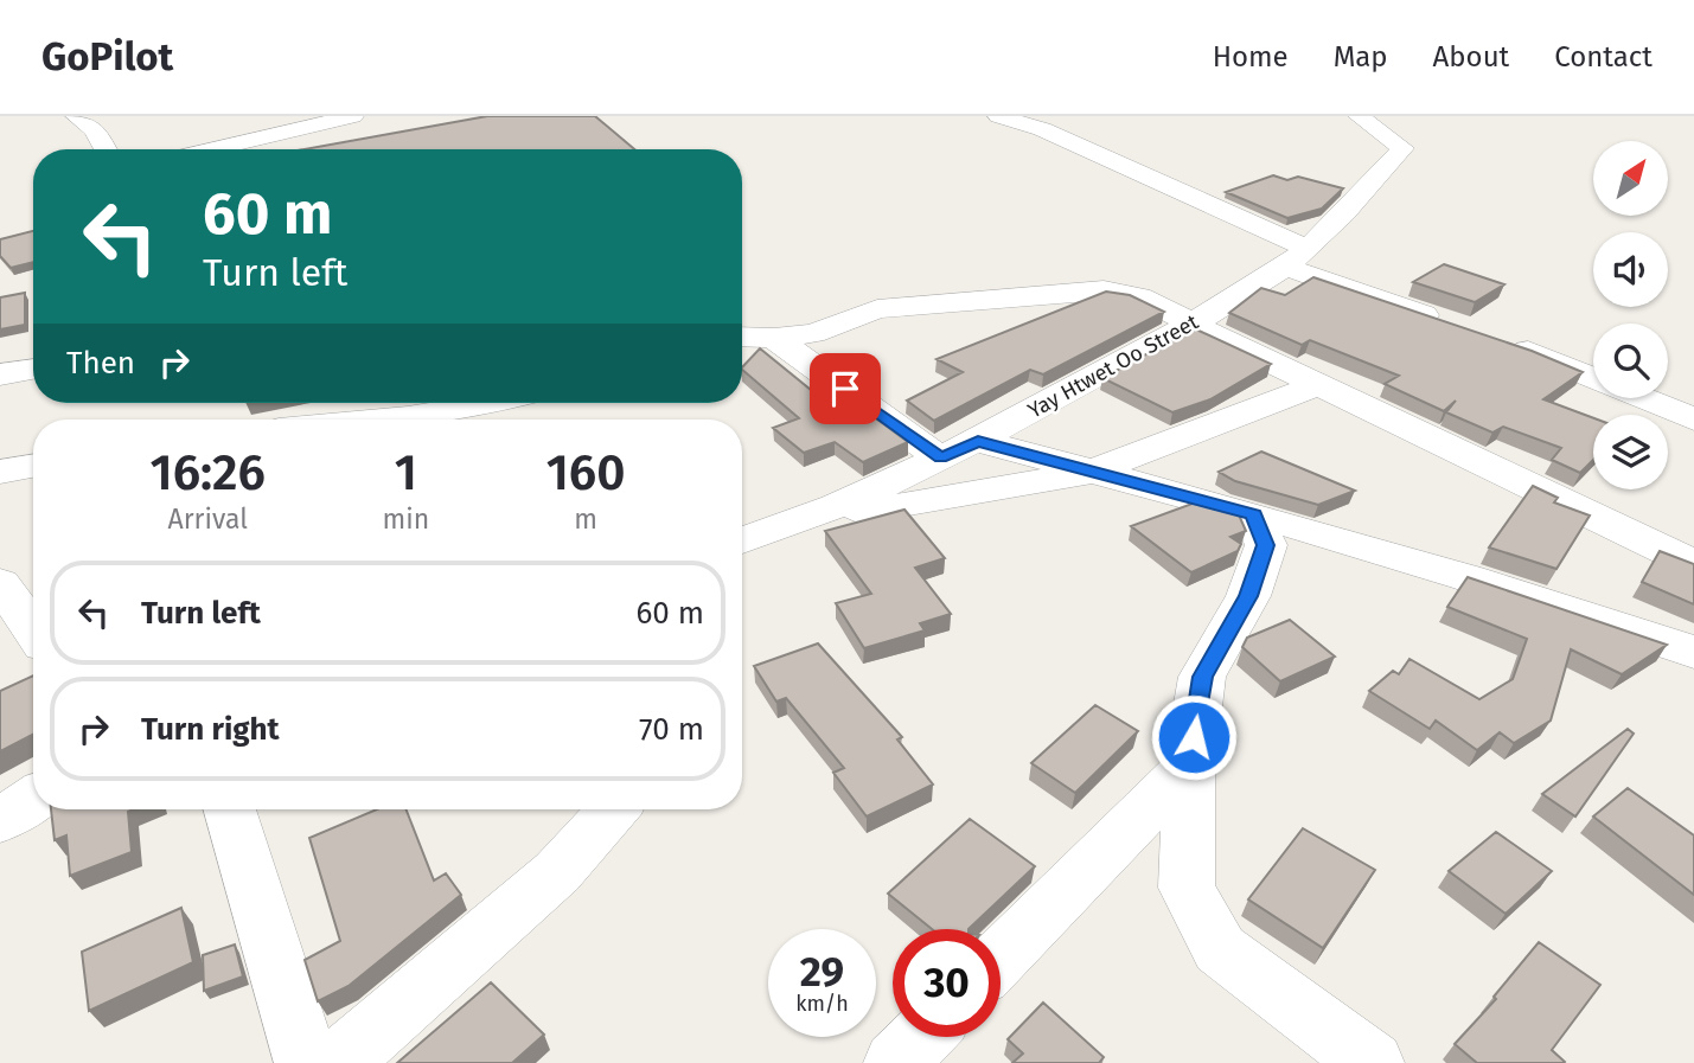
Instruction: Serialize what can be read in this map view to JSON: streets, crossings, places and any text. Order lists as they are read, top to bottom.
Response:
{
  "streets": {
    "street": ["Yay Htwet Oo Street"]
  },
  "north": "top right",
  "page": {
    "header": "GoPilot",
    "nav": [
      "Home",
      "Map",
      "About",
      "Contact"
    ],
    "turn": ["60 m", "Turn left"],
    "then": "Then",
    "eta": [
      "16:26",
      "Arrival",
      "1",
      "min",
      "160",
      "m"
    ],
    "list": [
      {
        "name": "Turn left",
        "value": "60 m"
      },
      {
        "name": "Turn right",
        "value": "70 m"
      }
    ],
    "speed": "29 km/h",
    "limit": "30"
  }
}
